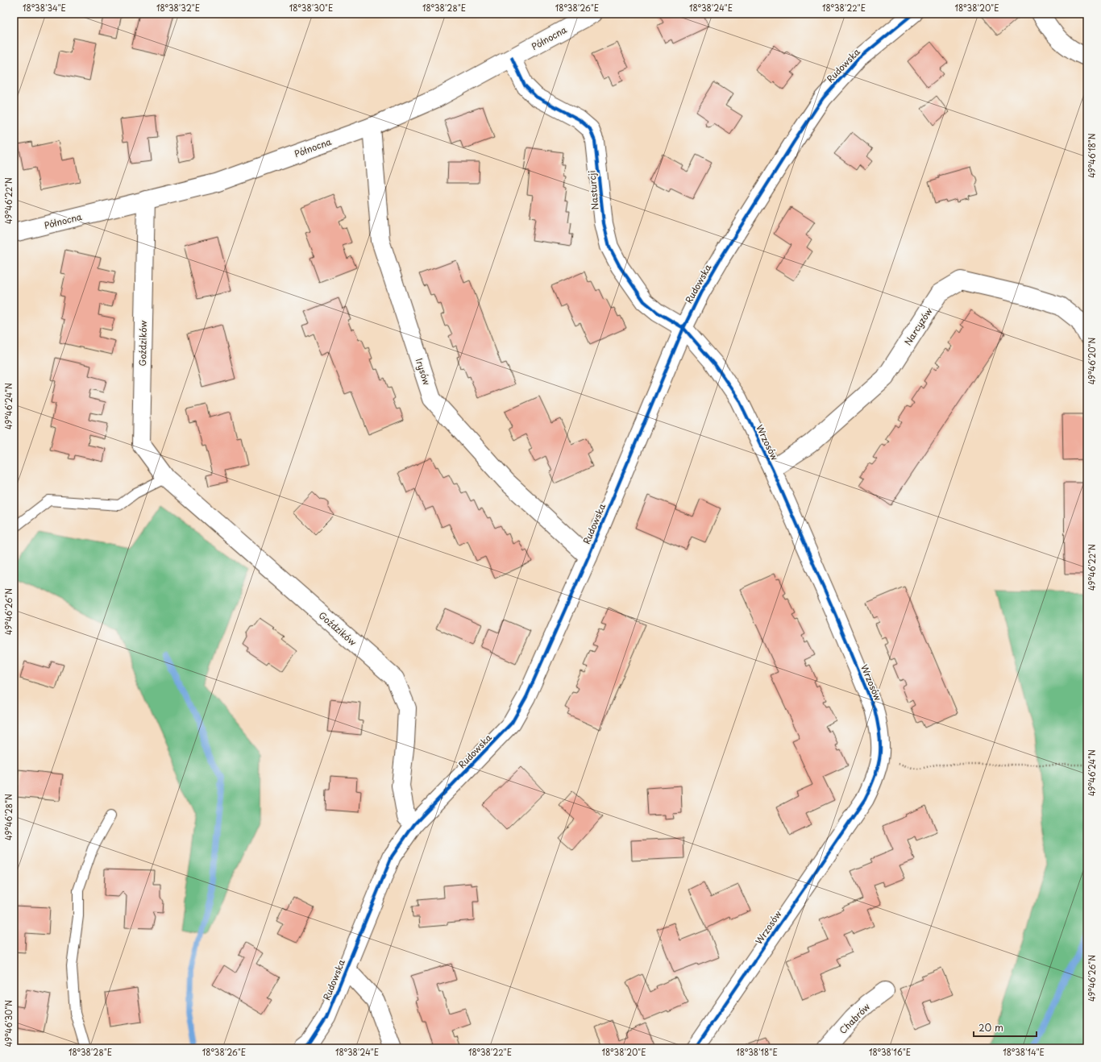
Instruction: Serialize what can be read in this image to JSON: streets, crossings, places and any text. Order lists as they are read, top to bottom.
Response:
{
  "streets": {
    "street": [
      "Północna",
      "Rudowska",
      "Nasturcji",
      "Narcyzów",
      "Goździków",
      "Irysów",
      "Wrzosów",
      "Chabrów"
    ]
  },
  "crossings": [
    ["Północna", "Nasturcji"],
    ["Północna", "Goździków"],
    ["Północna", "Irysów"],
    ["Rudowska", "Nasturcji"],
    ["Rudowska", "Goździków"],
    ["Rudowska", "Irysów"],
    ["Rudowska", "Wrzosów"],
    ["Nasturcji", "Wrzosów"],
    ["Narcyzów", "Wrzosów"]
  ],
  "scale_bar": "20 m",
  "coordinates": [
    "18°38'34\"E",
    "18°38'32\"E",
    "18°38'30\"E",
    "18°38'28\"E",
    "18°38'26\"E",
    "18°38'24\"E",
    "18°38'22\"E",
    "18°38'20\"E",
    "49°46'18\"N",
    "49°46'22\"N",
    "49°46'20\"N",
    "49°46'24\"N",
    "49°46'26\"N",
    "49°46'28\"N",
    "49°46'30\"N",
    "18°38'18\"E",
    "18°38'16\"E",
    "18°38'14\"E"
  ]
}
